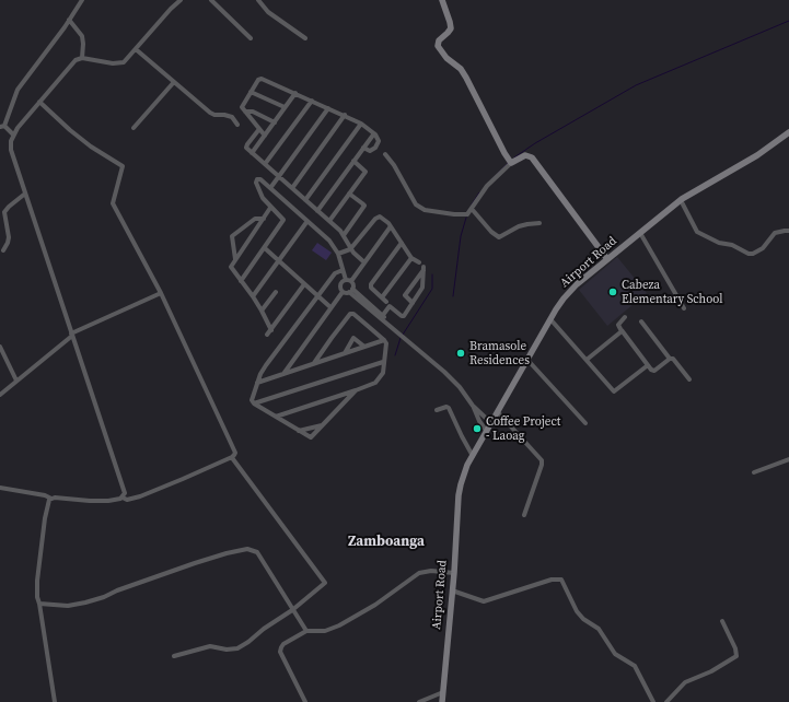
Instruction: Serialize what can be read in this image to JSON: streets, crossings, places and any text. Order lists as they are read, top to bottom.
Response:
{
  "streets": {
    "main road": ["Airport Road"]
  },
  "districts": ["Zamboanga"],
  "places": ["Cabeza Elementary School", "Bramasole Residences", "Coffee Project - Laoag"]
}
